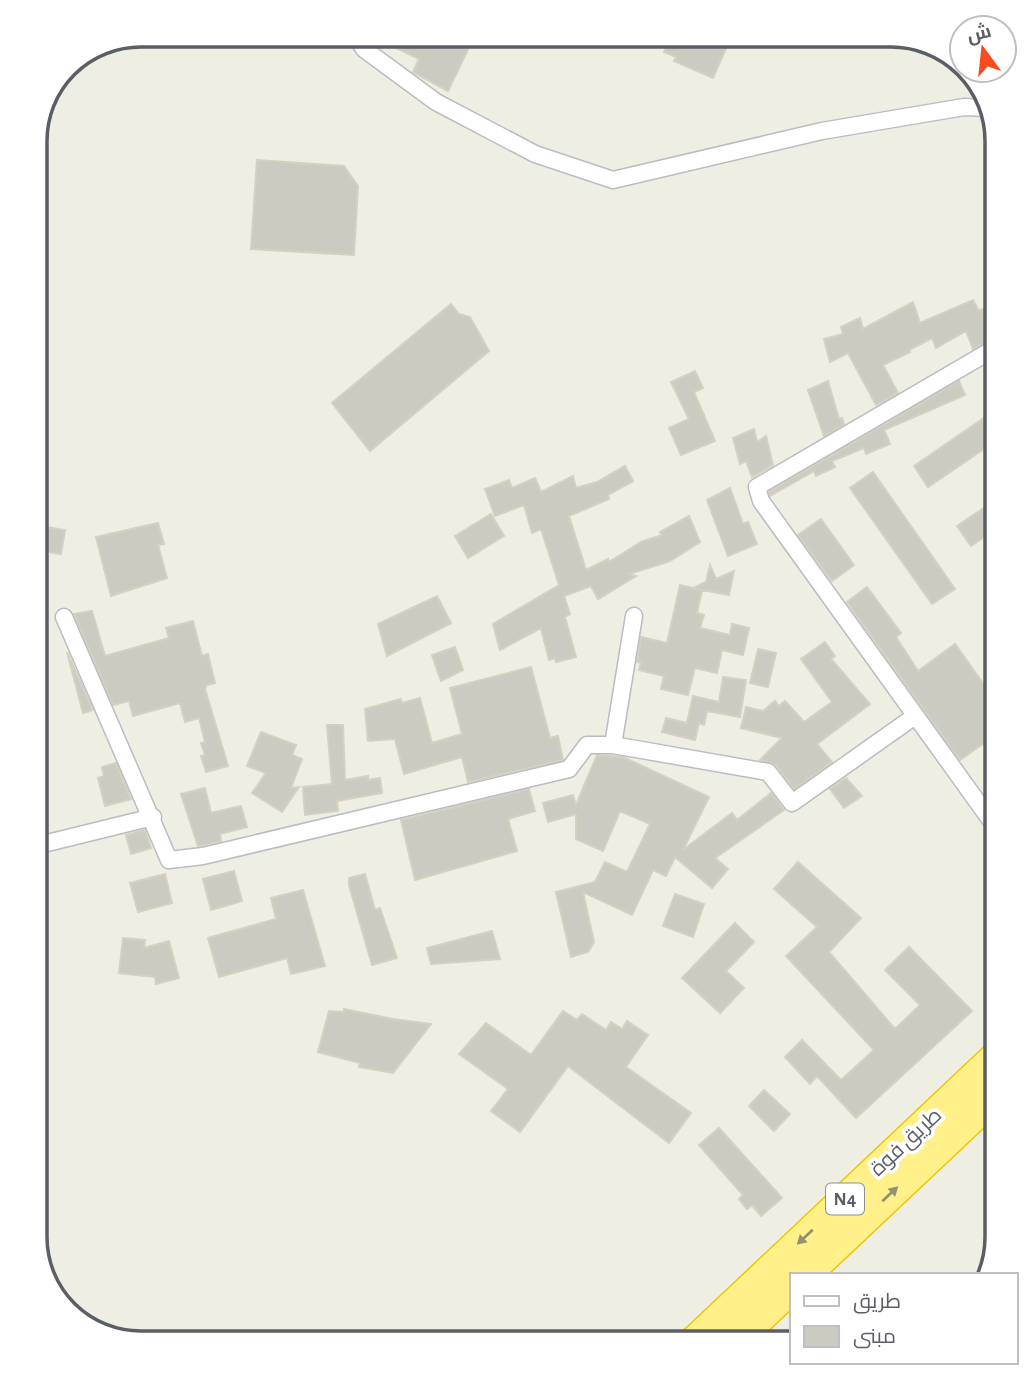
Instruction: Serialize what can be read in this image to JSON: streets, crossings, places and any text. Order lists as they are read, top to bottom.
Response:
{
  "streets": {
    "highway": ["طريق فوة", "N4"]
  },
  "legend": ["طريق", "مبنى"],
  "north": "top"
}
